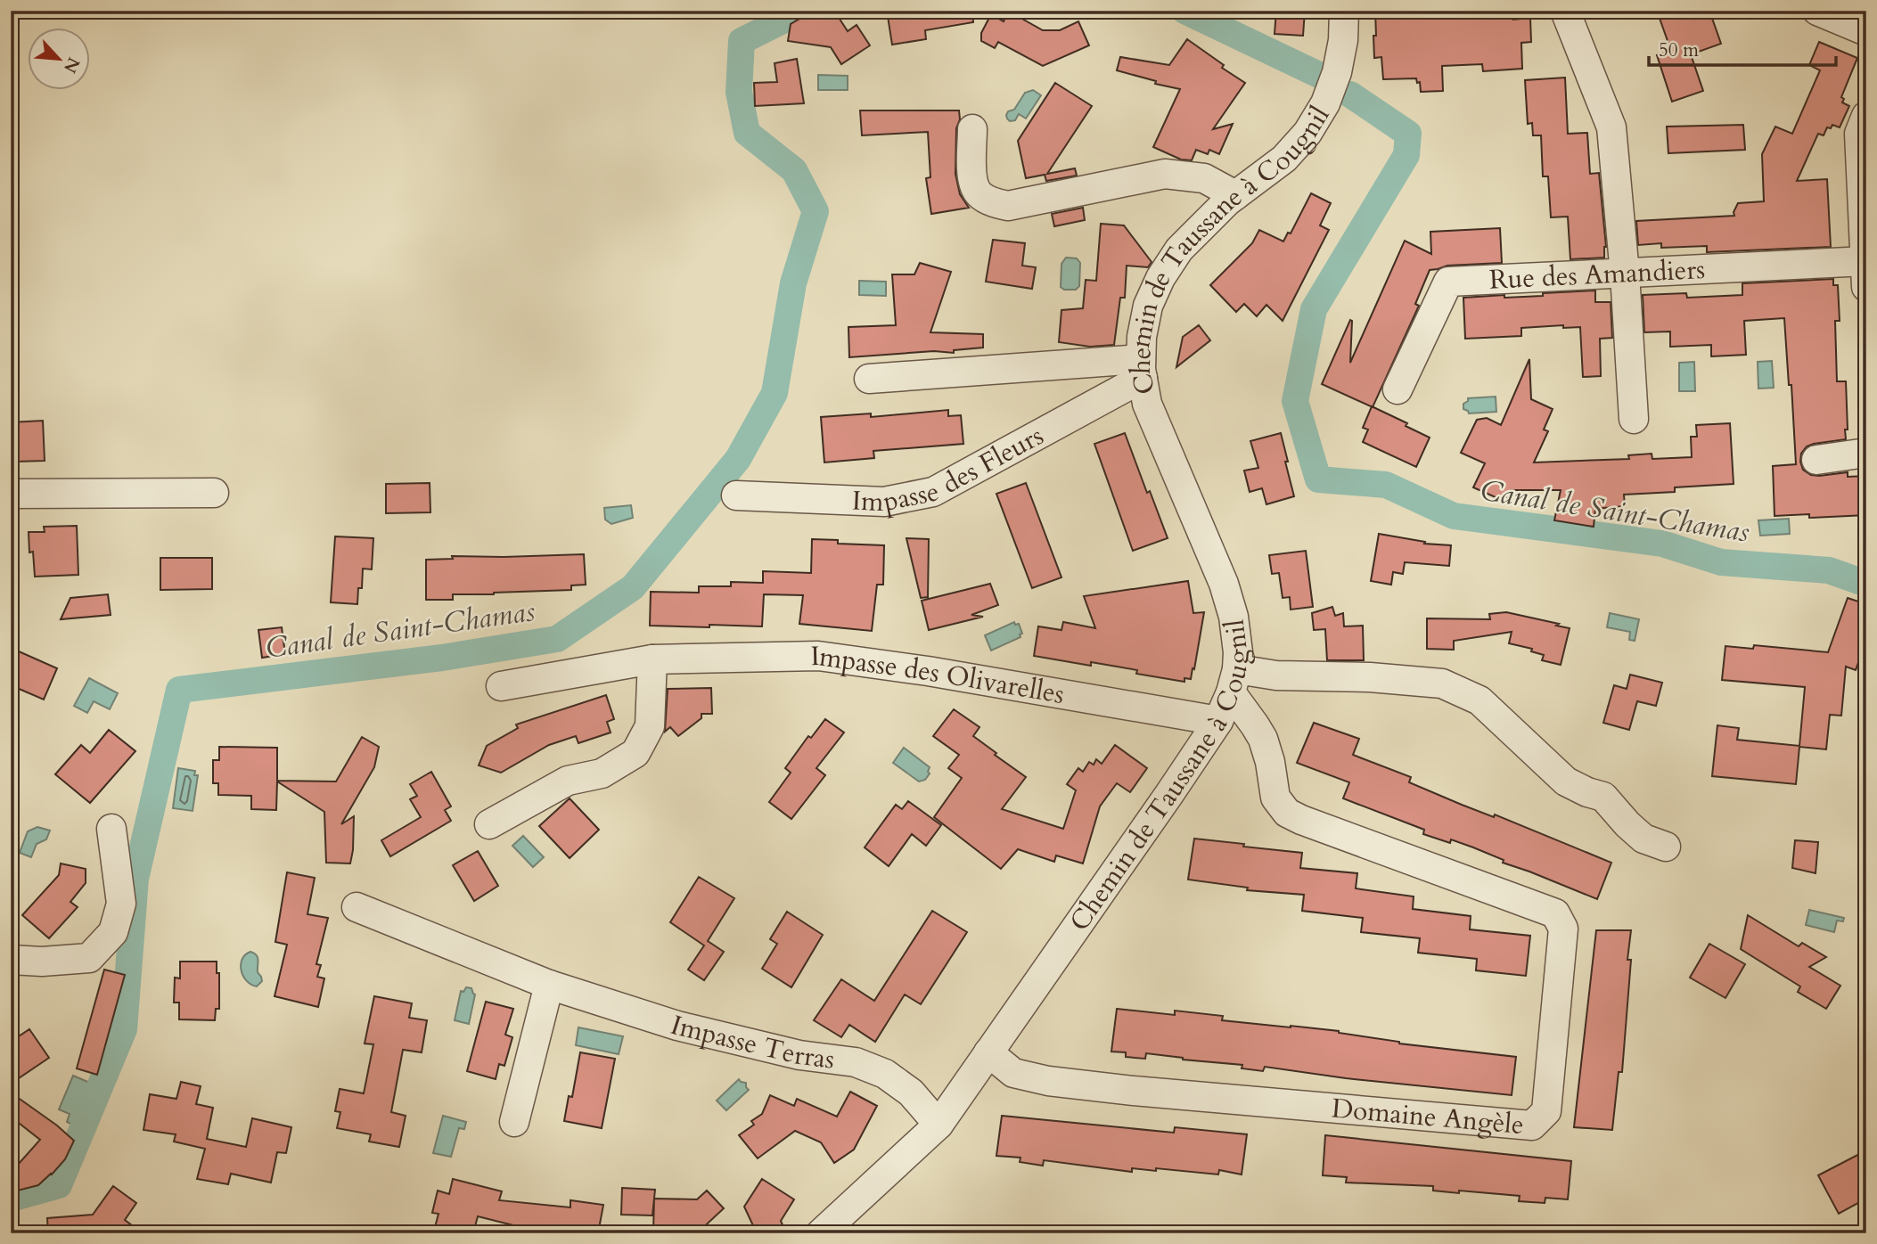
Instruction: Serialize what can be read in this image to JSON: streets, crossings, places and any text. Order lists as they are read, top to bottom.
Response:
{
  "streets": {
    "street": [
      "Chemin de Taussane à Cougnil",
      "Rue des Amandiers",
      "Impasse des Fleurs",
      "Impasse des Olivarelles",
      "Impasse Terras",
      "Domaine Angèle"
    ]
  },
  "crossings": [
    ["Chemin de Taussane à Cougnil", "Impasse des Fleurs"],
    ["Chemin de Taussane à Cougnil", "Impasse des Olivarelles"],
    ["Chemin de Taussane à Cougnil", "Impasse Terras"],
    ["Chemin de Taussane à Cougnil", "Domaine Angèle"]
  ],
  "water": ["Canal de Saint-Chamas"],
  "scale_bar": "50 m",
  "north": "bottom right"
}
